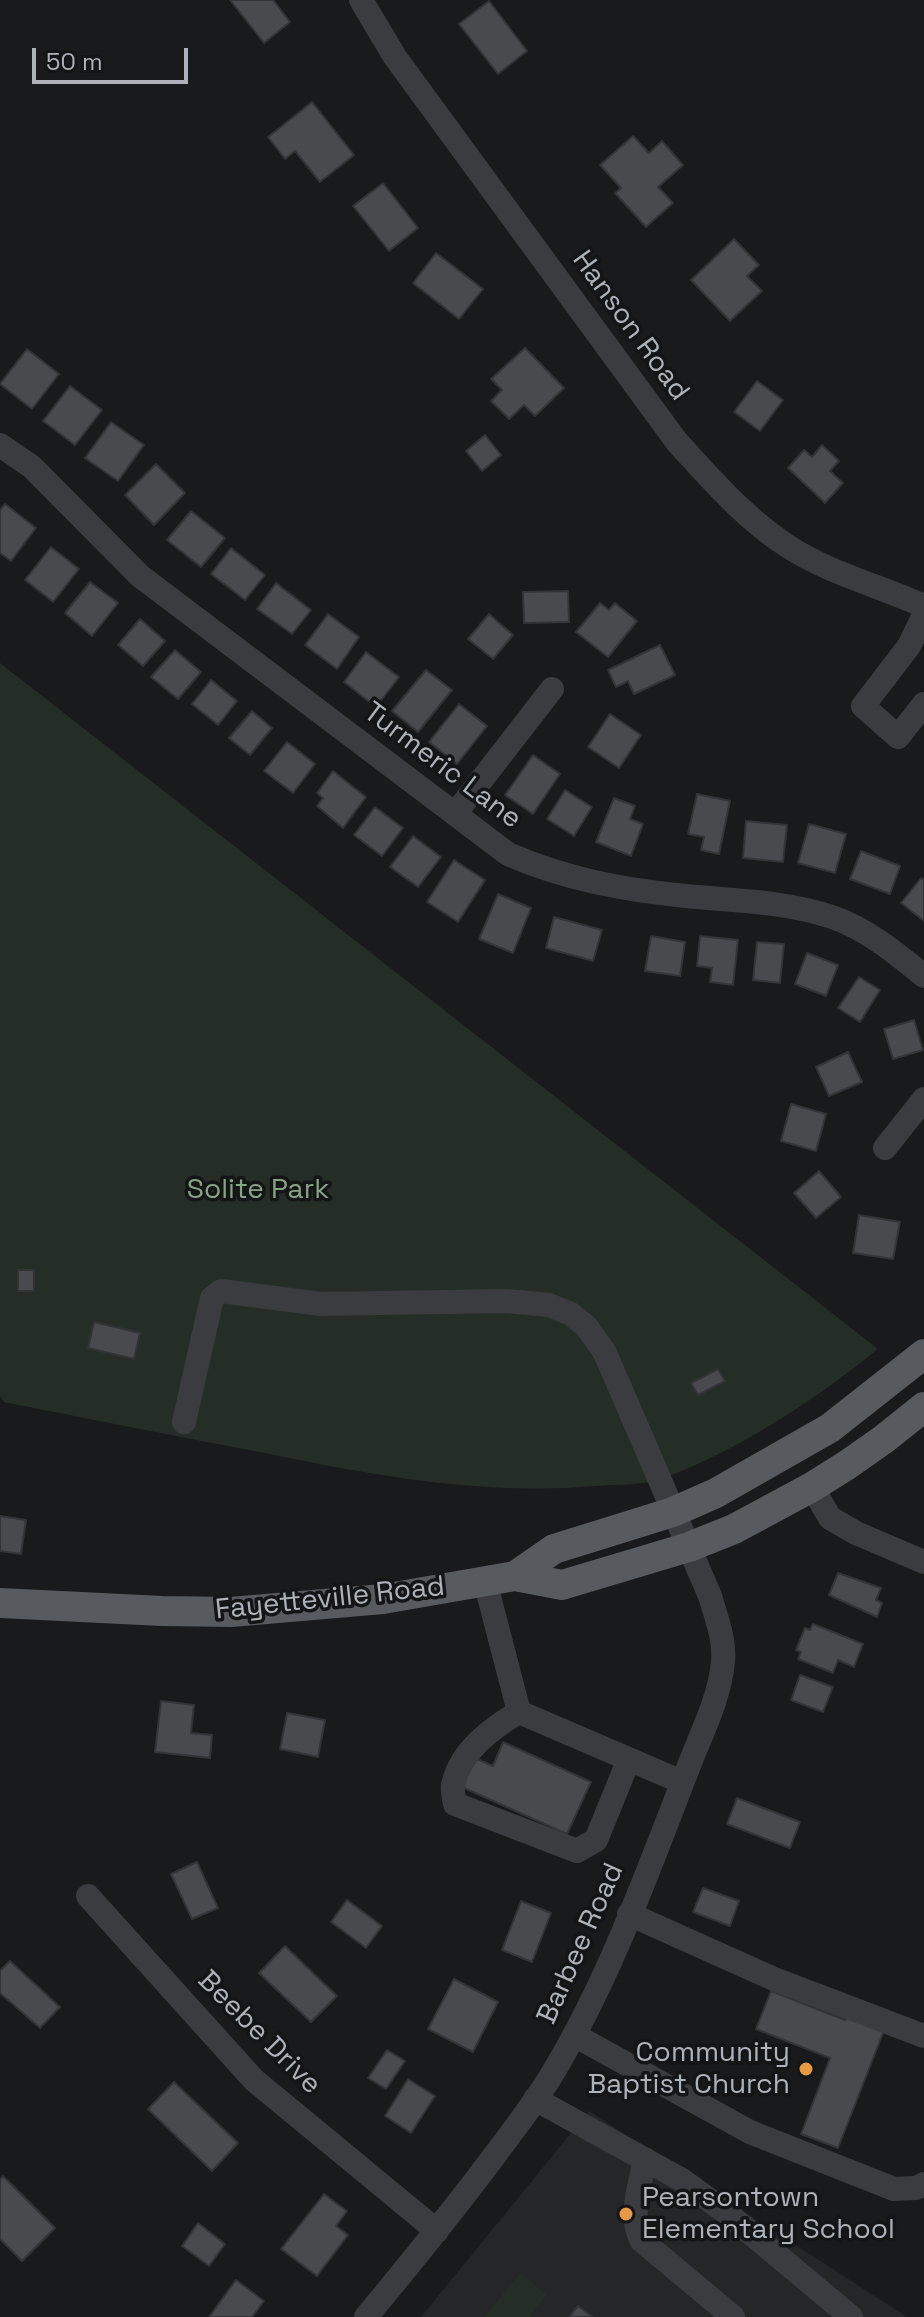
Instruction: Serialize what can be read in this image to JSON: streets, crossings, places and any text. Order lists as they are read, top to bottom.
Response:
{
  "streets": {
    "main road": ["Fayetteville Road"],
    "street": [
      "Hanson Road",
      "Turmeric Lane",
      "Barbee Road",
      "Beebe Drive"
    ]
  },
  "crossings": [
    ["Fayetteville Road", "Barbee Road"],
    ["Barbee Road", "Beebe Drive"]
  ],
  "parks": ["Solite Park"],
  "places": ["Community Baptist Church", "Pearsontown Elementary School"],
  "scale_bar": "50 m"
}
